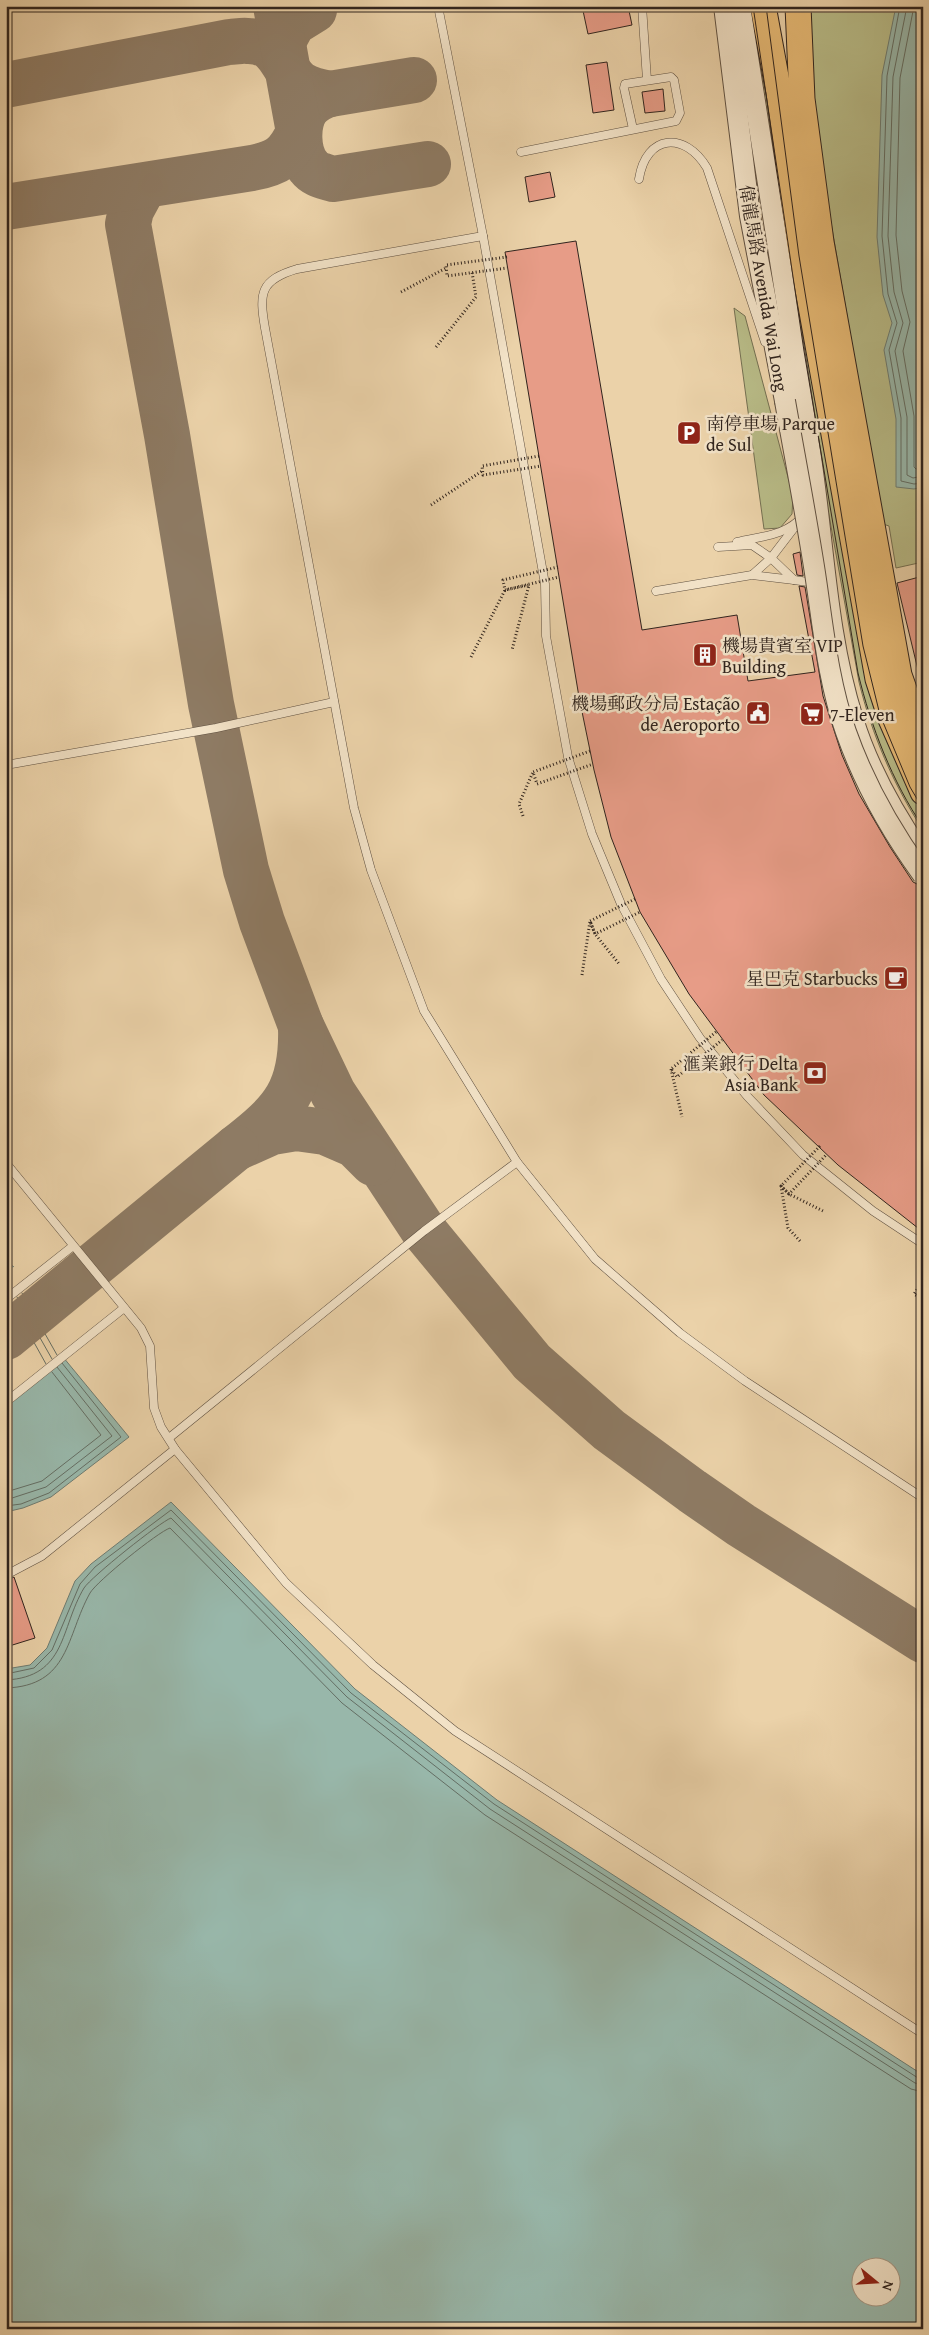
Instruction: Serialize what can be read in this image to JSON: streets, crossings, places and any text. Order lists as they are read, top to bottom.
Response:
{
  "streets": {
    "street": ["偉龍馬路 Avenida Wai Long"]
  },
  "places": {
    "parking": ["南停車場 Parque de Sul"],
    "building": ["機場貴賓室 VIP Building"],
    "public building": ["機場郵政分局 Estação de Aeroporto"],
    "supermarket": ["7-Eleven"],
    "cafe": ["星巴克 Starbucks"],
    "bank": ["滙業銀行 Delta Asia Bank"]
  },
  "north": "right"
}
